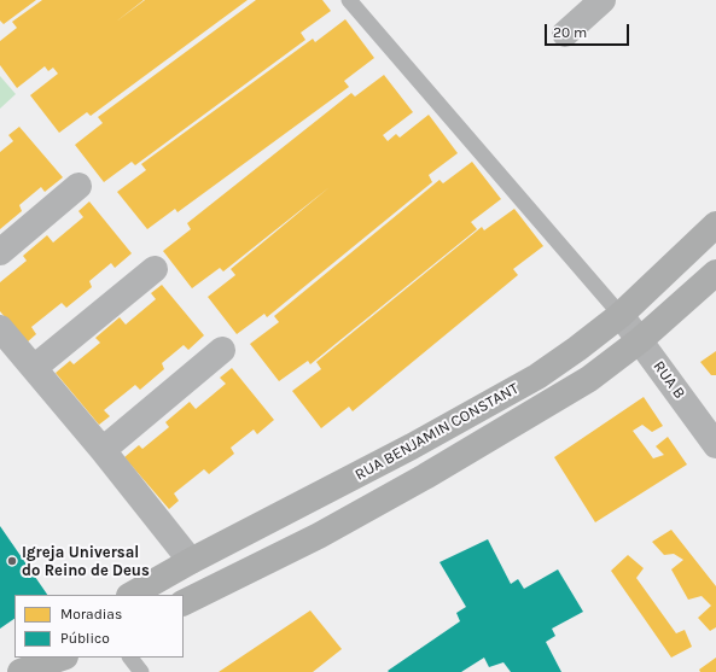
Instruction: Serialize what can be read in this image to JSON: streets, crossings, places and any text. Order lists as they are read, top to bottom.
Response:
{
  "streets": {
    "main road": ["RUA BENJAMIN CONSTANT"],
    "street": ["RUA B"]
  },
  "crossings": [
    ["RUA B", "RUA BENJAMIN CONSTANT"]
  ],
  "places": ["Igreja Universal do Reino de Deus"],
  "legend": ["Moradias", "Público"],
  "scale_bar": "20 m"
}
